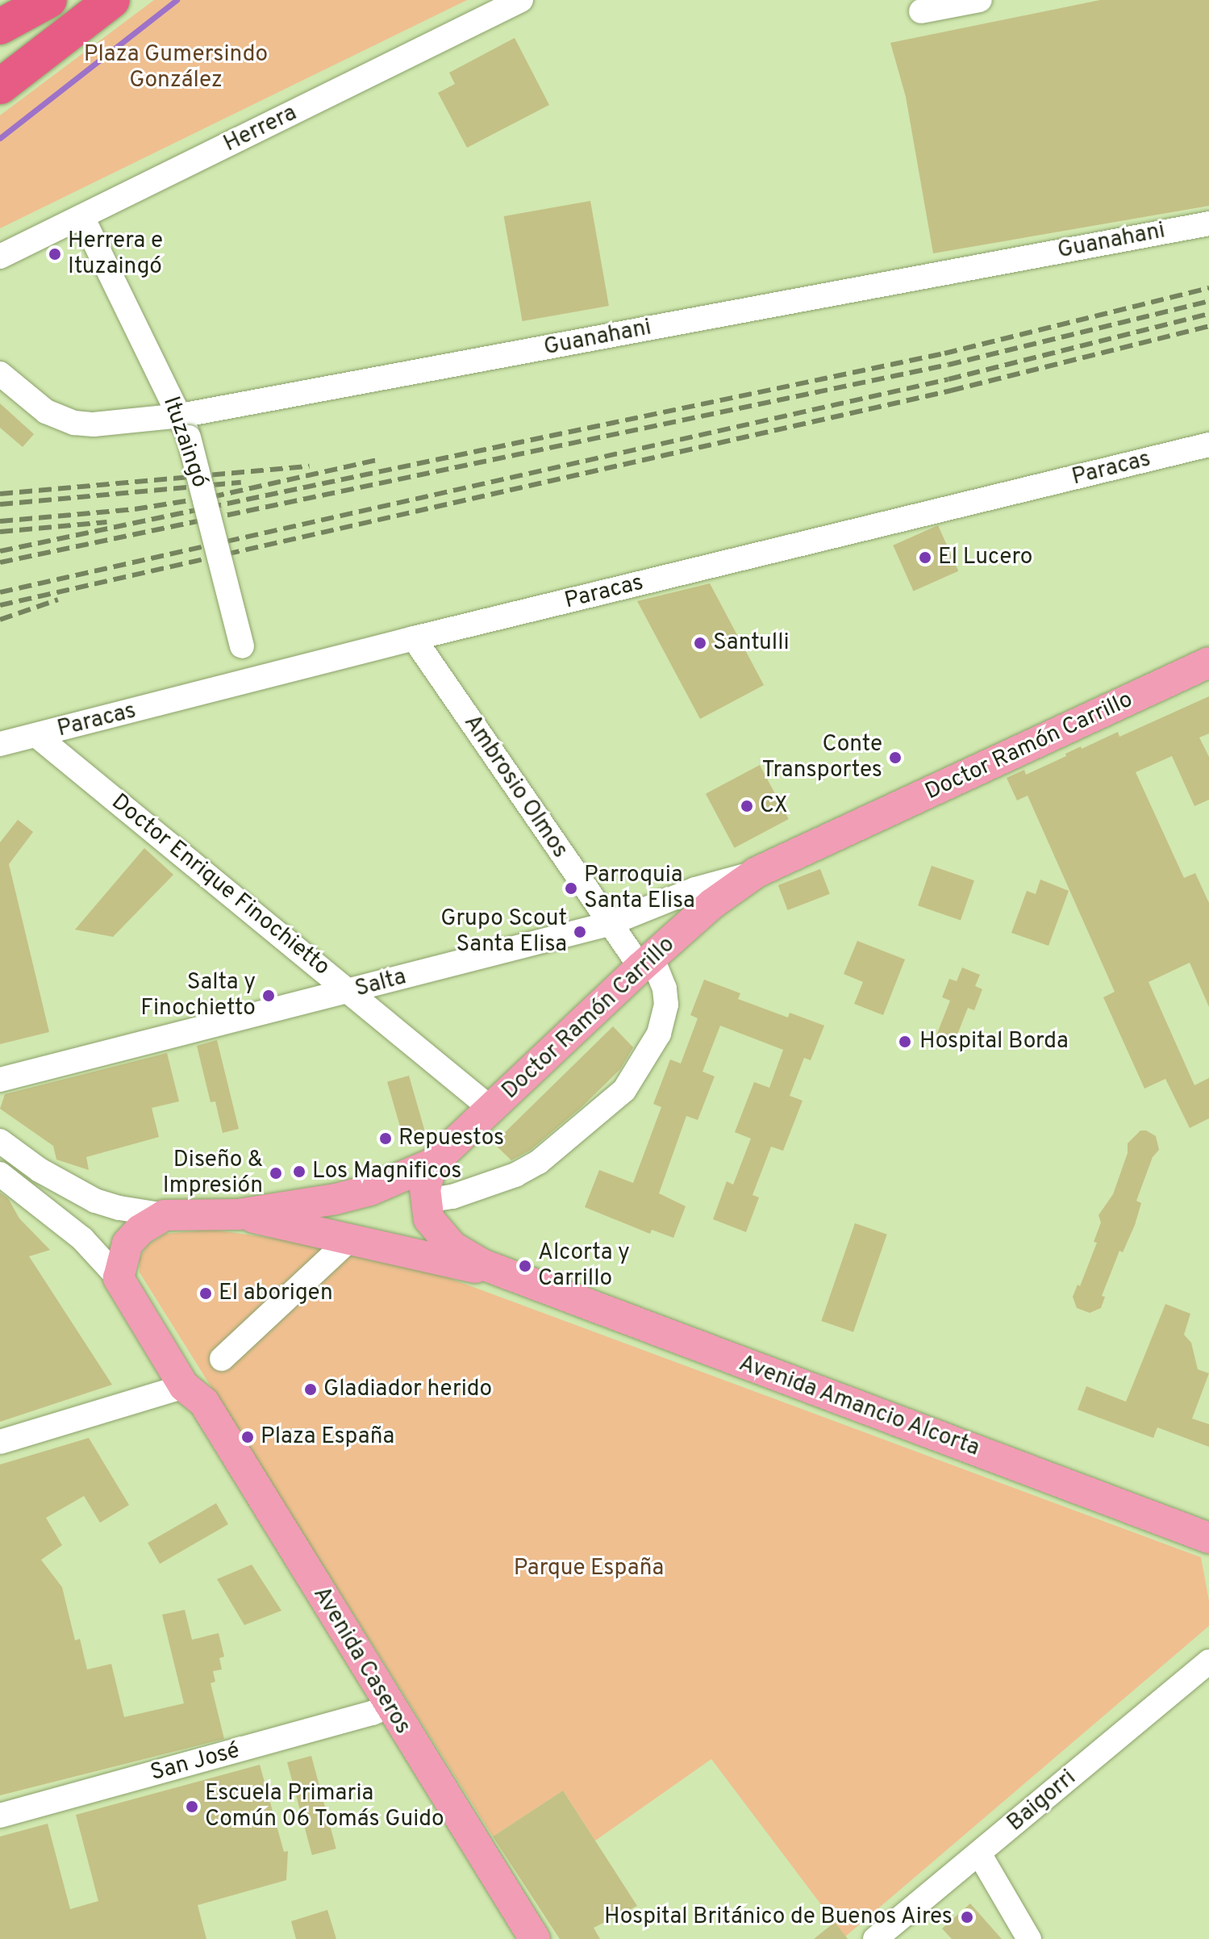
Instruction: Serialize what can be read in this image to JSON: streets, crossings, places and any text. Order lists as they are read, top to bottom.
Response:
{
  "streets": {
    "main road": ["Doctor Ramón Carrillo", "Avenida Amancio Alcorta", "Avenida Caseros"],
    "street": [
      "Herrera",
      "Guanahani",
      "Ituzaingó",
      "Paracas",
      "Ambrosio Olmos",
      "Doctor Enrique Finochietto",
      "Salta",
      "San José",
      "Baigorri"
    ]
  },
  "crossings": [
    ["Herrera", "Ituzaingó"],
    ["Guanahani", "Ituzaingó"],
    ["Ituzaingó", "Paracas"],
    ["Paracas", "Ambrosio Olmos"],
    ["Paracas", "Doctor Enrique Finochietto"],
    ["Doctor Ramón Carrillo", "Ambrosio Olmos"],
    ["Doctor Ramón Carrillo", "Doctor Enrique Finochietto"],
    ["Doctor Ramón Carrillo", "Salta"],
    ["Doctor Ramón Carrillo", "Avenida Amancio Alcorta"],
    ["Ambrosio Olmos", "Salta"],
    ["Ambrosio Olmos", "Avenida Amancio Alcorta"],
    ["Doctor Enrique Finochietto", "Salta"],
    ["Avenida Caseros", "San José"]
  ],
  "parks": ["Plaza Gumersindo González", "Parque España"],
  "places": [
    "Herrera e Ituzaingó",
    "El Lucero",
    "Santulli",
    "Conte Transportes",
    "CX",
    "Parroquia Santa Elisa",
    "Grupo Scout Santa Elisa",
    "Salta y Finochietto",
    "Hospital Borda",
    "Repuestos",
    "Los Magnificos",
    "Diseño & Impresión",
    "Alcorta y Carrillo",
    "El aborigen",
    "Gladiador herido",
    "Plaza España",
    "Escuela Primaria Común 06 Tomás Guido",
    "Hospital Británico de Buenos Aires"
  ]
}
